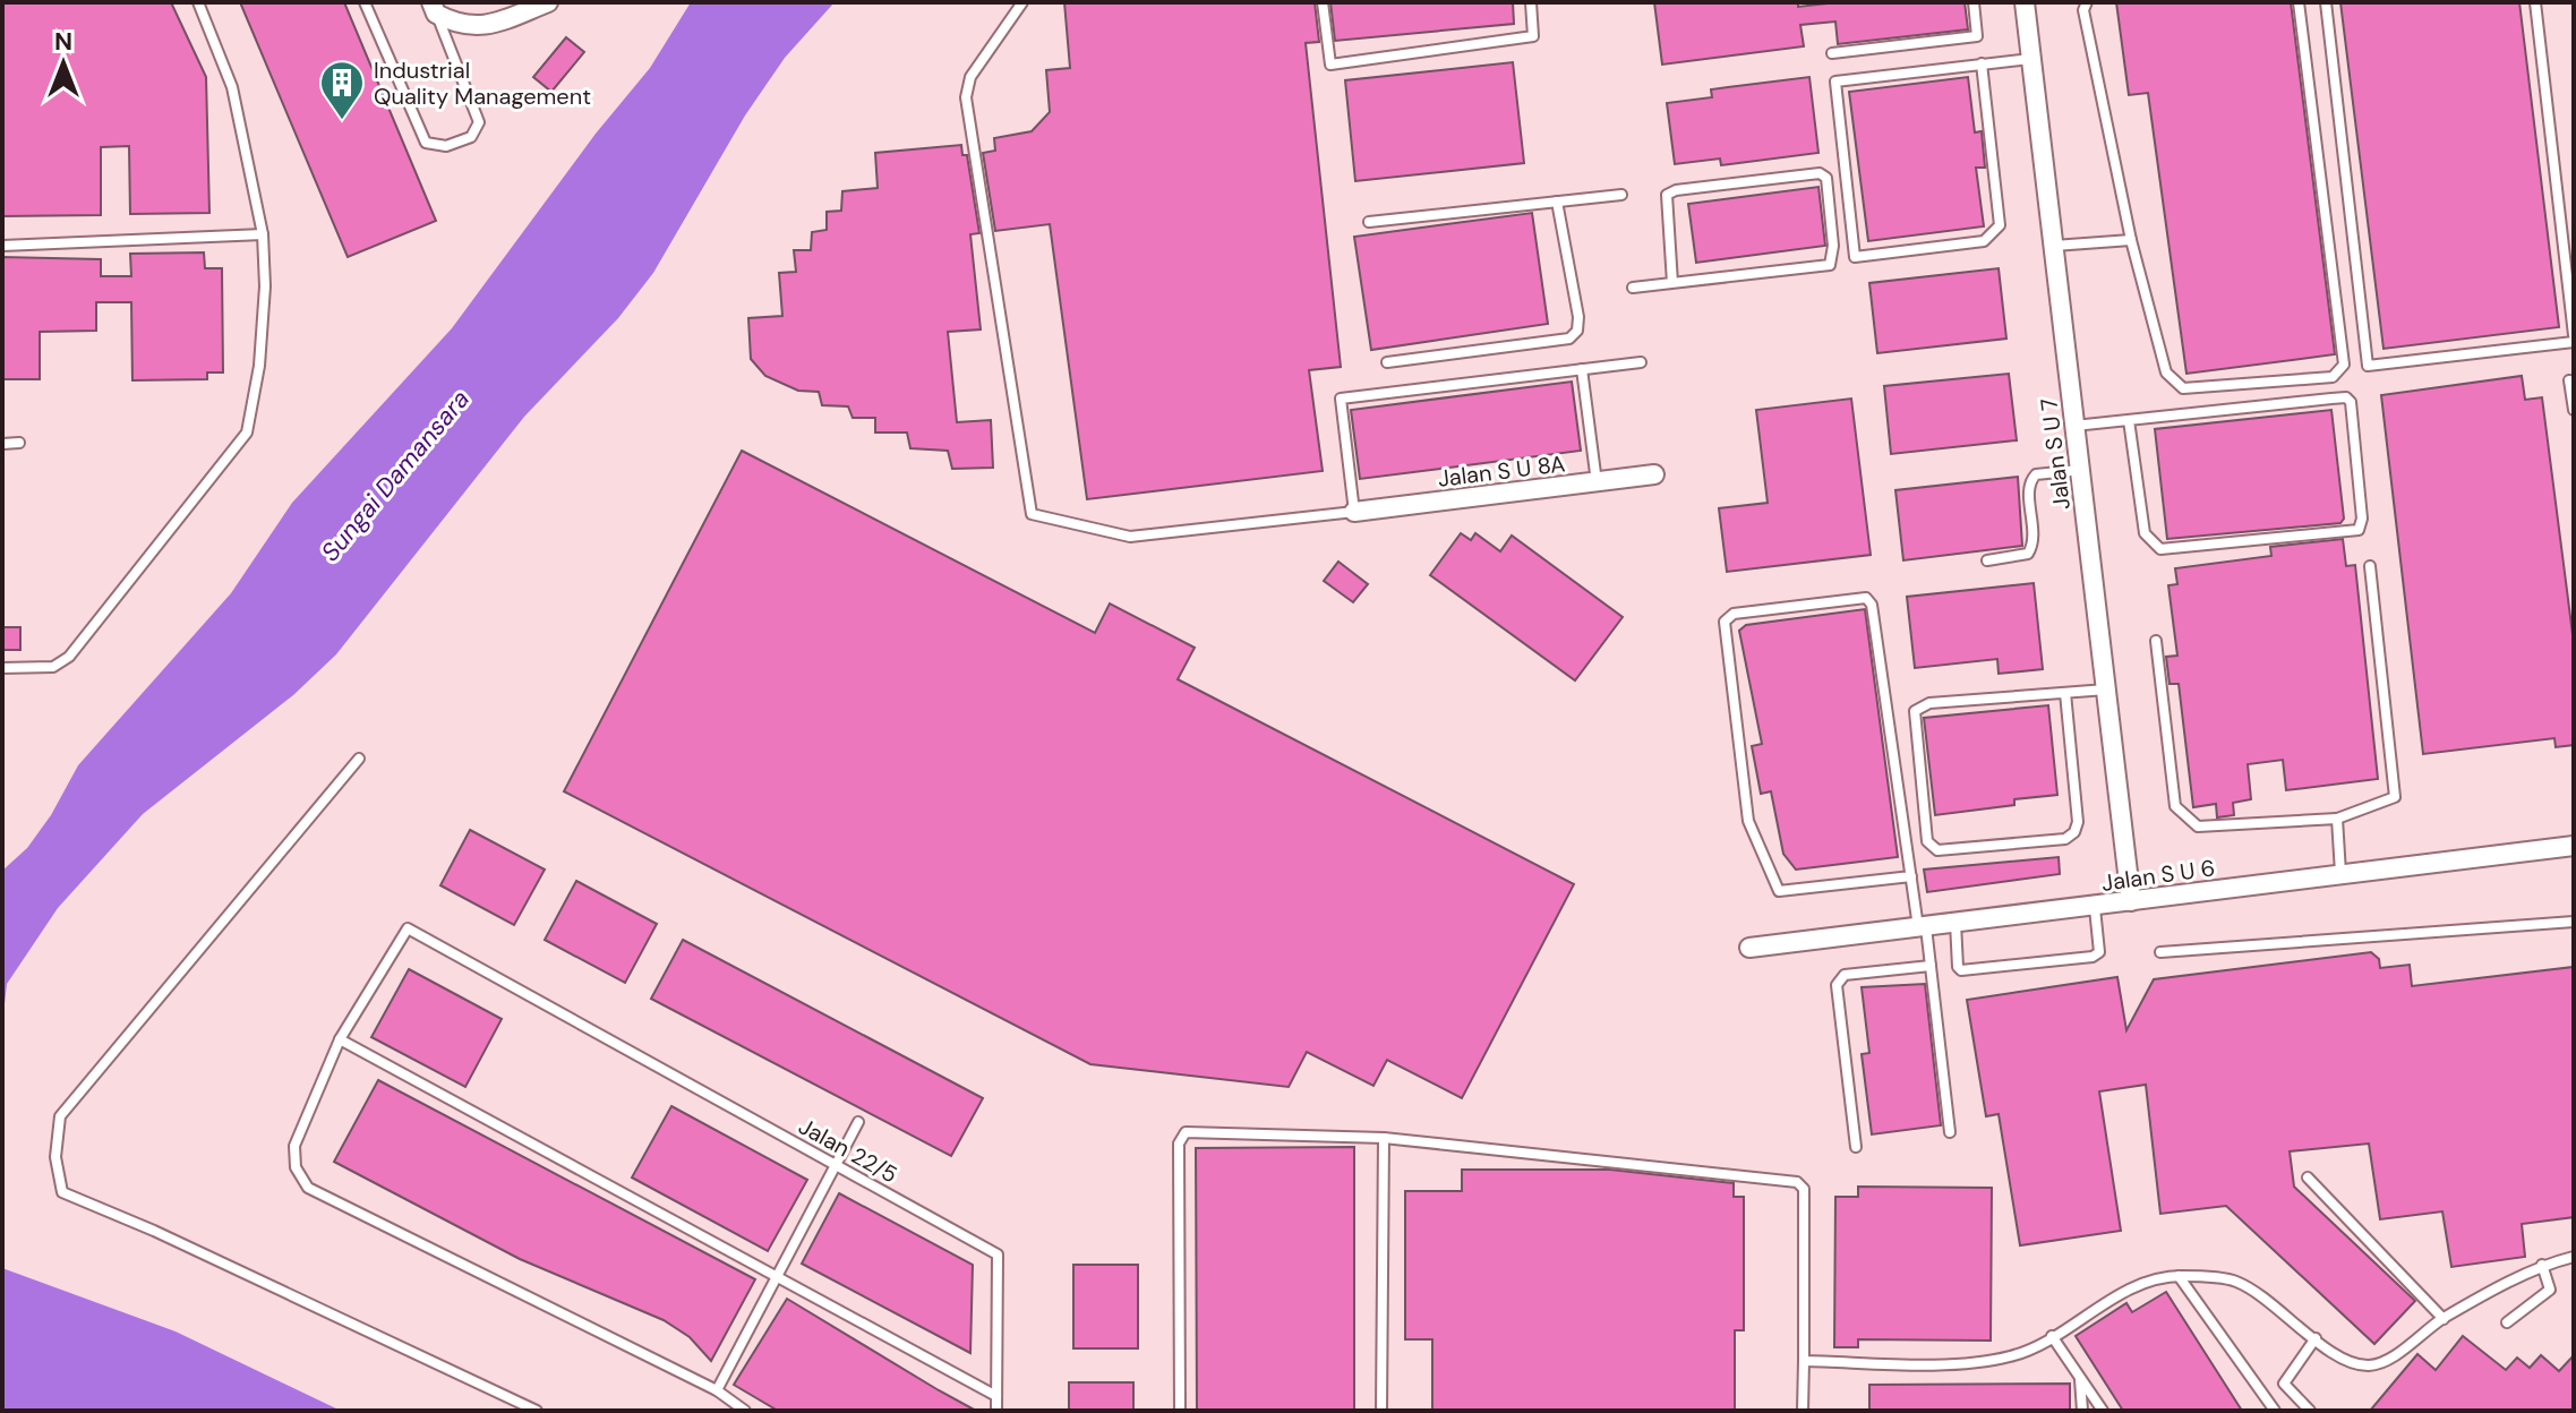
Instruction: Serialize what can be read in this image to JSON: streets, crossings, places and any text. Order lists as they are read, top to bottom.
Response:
{
  "streets": {
    "street": ["Jalan S U 7", "Jalan S U 8A", "Jalan S U 6"],
    "lane": ["Jalan 22/5"]
  },
  "crossings": [
    ["Jalan S U 7", "Jalan S U 6"]
  ],
  "water": ["Sungai Damansara"],
  "places": {
    "building": ["Industrial Quality Management"]
  },
  "north": "top"
}
